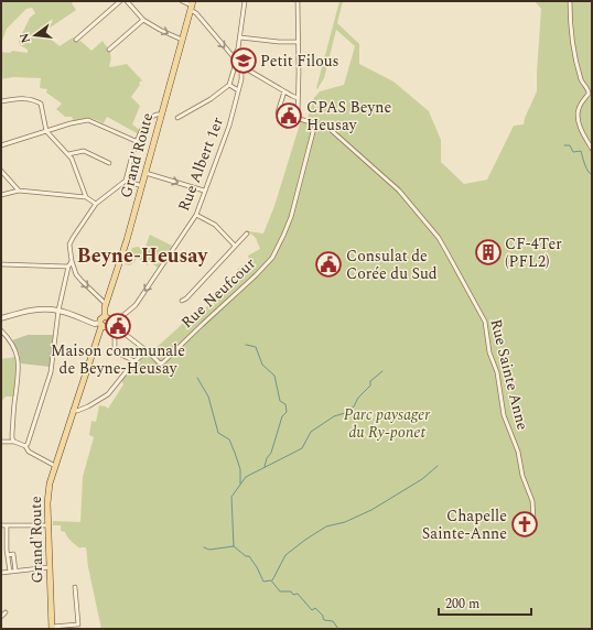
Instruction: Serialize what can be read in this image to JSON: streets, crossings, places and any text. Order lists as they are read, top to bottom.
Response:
{
  "streets": {
    "main road": ["Grand'Route"],
    "street": ["Rue Albert 1er", "Rue Neufcour", "Rue Sainte Anne"]
  },
  "crossings": [
    ["Grand'Route", "Rue Albert 1er"],
    ["Grand'Route", "Rue Neufcour"],
    ["Rue Albert 1er", "Rue Neufcour"],
    ["Rue Neufcour", "Rue Sainte Anne"]
  ],
  "one_way": ["Rue Albert 1er"],
  "districts": ["Beyne-Heusay"],
  "parks": ["Parc paysager du Ry-ponet"],
  "places": {
    "school or university": ["Petit Filous"],
    "public building": ["CPAS Beyne Heusay", "Consulat de Corée du Sud", "Maison communale de Beyne-Heusay"],
    "building": ["CF-4Ter (PFL2)"],
    "church": ["Chapelle Sainte-Anne"]
  },
  "scale_bar": "200 m",
  "north": "left"
}
